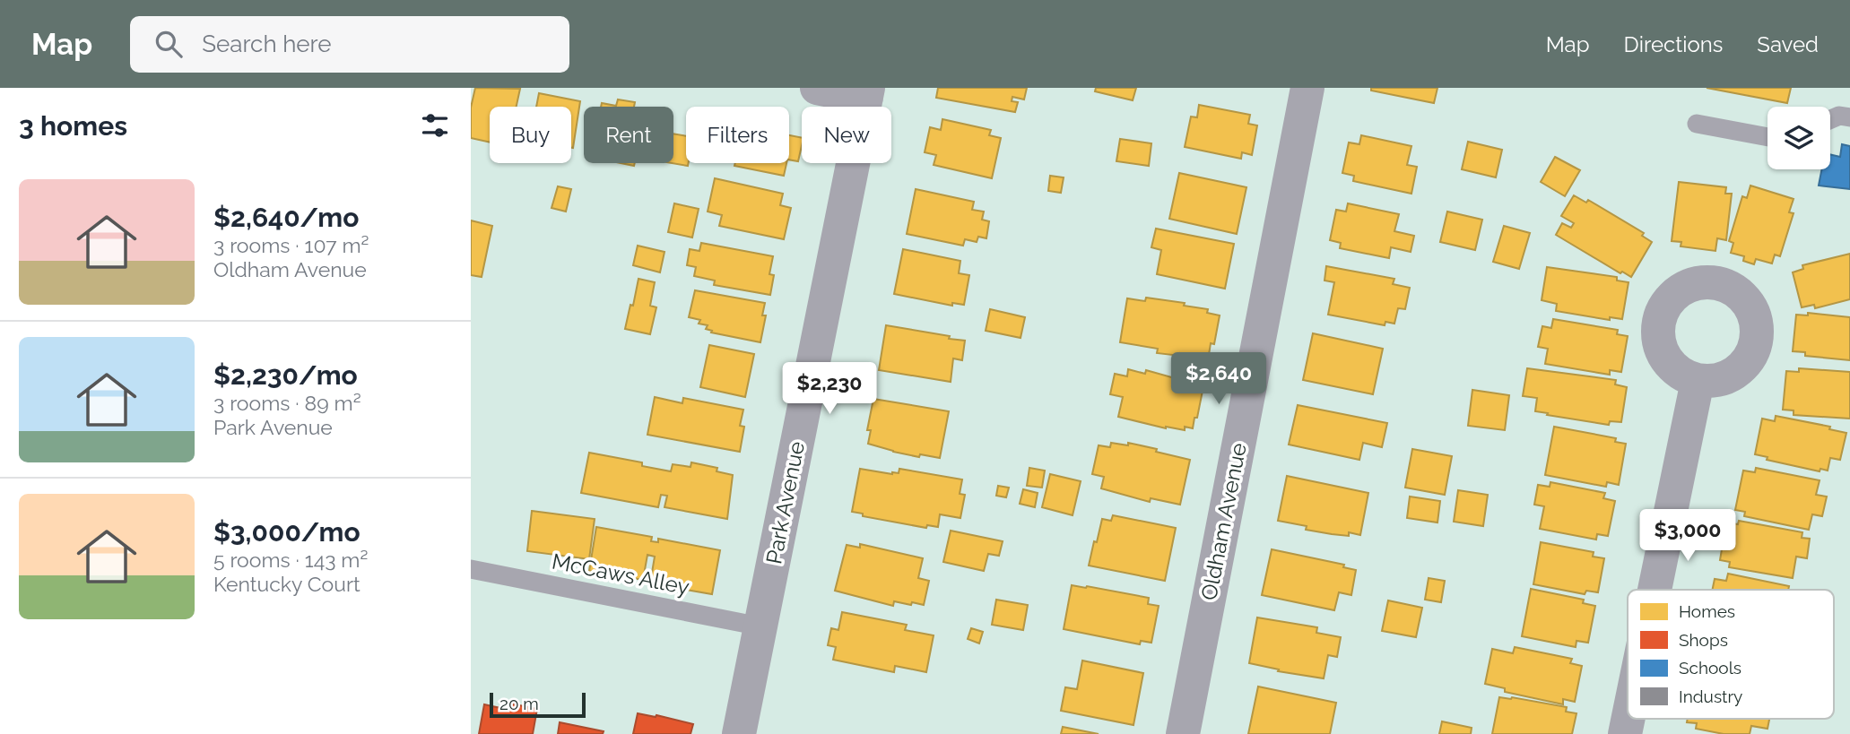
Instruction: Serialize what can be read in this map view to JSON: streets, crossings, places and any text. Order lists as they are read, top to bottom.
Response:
{
  "streets": {
    "street": ["Park Avenue", "Oldham Avenue"],
    "lane": ["McCaws Alley"]
  },
  "crossings": [
    ["Park Avenue", "McCaws Alley"]
  ],
  "legend": [
    "Homes",
    "Shops",
    "Schools",
    "Industry"
  ],
  "scale_bar": "20 m",
  "page": {
    "header": "Map",
    "search": "Search here",
    "nav": ["Map", "Directions", "Saved"],
    "heading": "3 homes",
    "chip": [
      "Buy",
      "Rent",
      "Filters",
      "New"
    ],
    "list": [
      {
        "name": "$2,640/mo",
        "note": "3 rooms · 107 m² · Oldham Avenue"
      },
      {
        "name": "$2,230/mo",
        "note": "3 rooms · 89 m² · Park Avenue"
      },
      {
        "name": "$3,000/mo",
        "note": "5 rooms · 143 m² · Kentucky Court"
      }
    ],
    "price": ["$2,640", "$2,230", "$3,000"],
    "scale": "20 m"
  }
}
